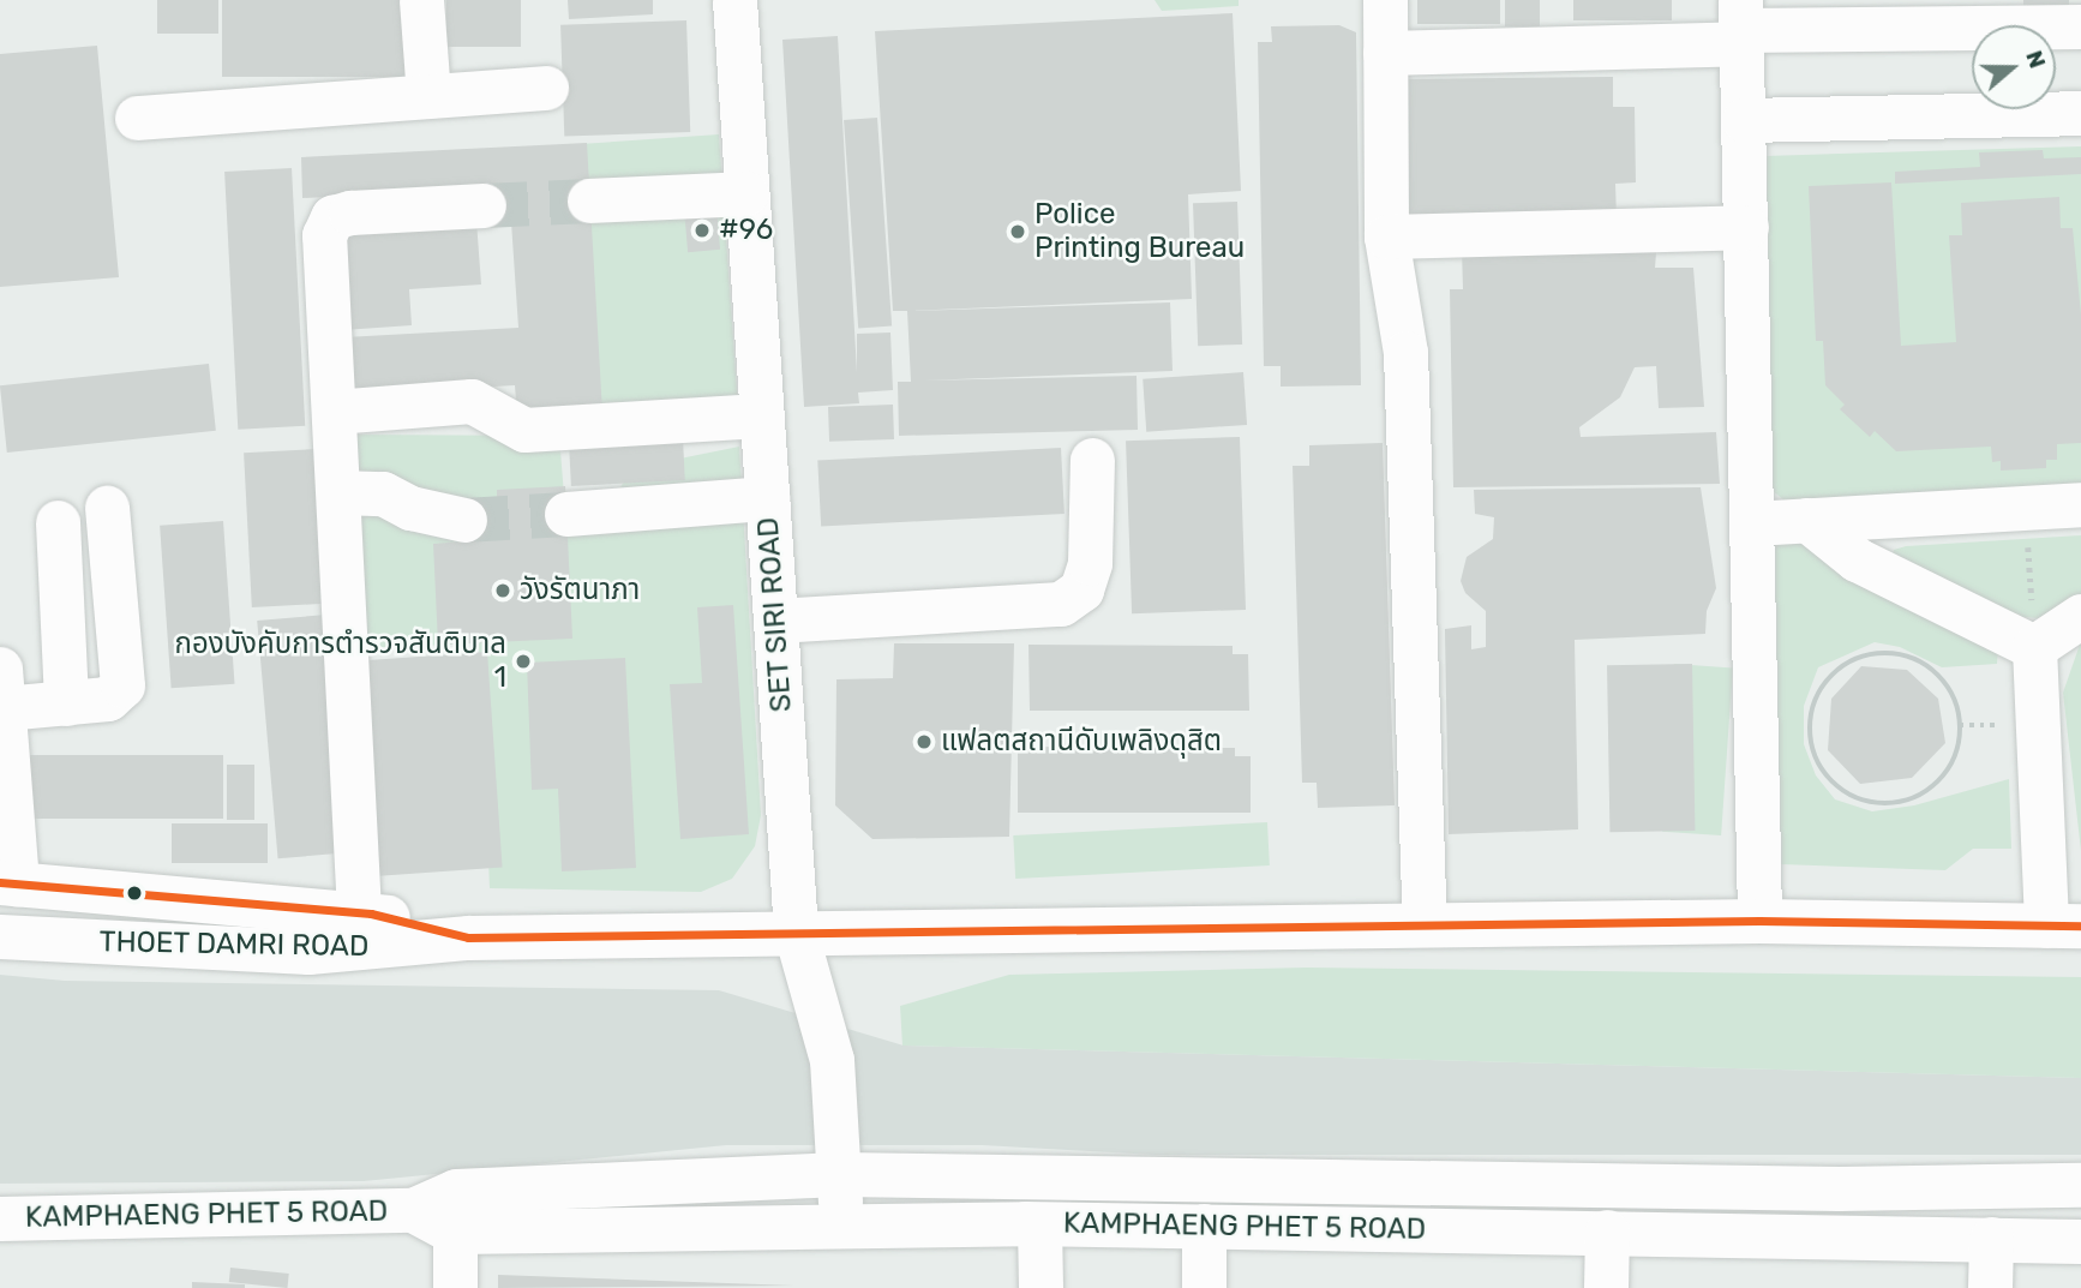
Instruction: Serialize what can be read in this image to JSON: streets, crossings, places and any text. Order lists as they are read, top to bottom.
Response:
{
  "streets": {
    "street": ["SET SIRI ROAD", "THOET DAMRI ROAD", "KAMPHAENG PHET 5 ROAD"]
  },
  "crossings": [
    ["SET SIRI ROAD", "THOET DAMRI ROAD"],
    ["SET SIRI ROAD", "KAMPHAENG PHET 5 ROAD"]
  ],
  "places": [
    "#96",
    "Police Printing Bureau",
    "วังรัตนาภา",
    "กองบังคับการตำรวจสันติบาล 1",
    "แฟลตสถานีดับเพลิงดุสิต"
  ],
  "north": "right"
}
